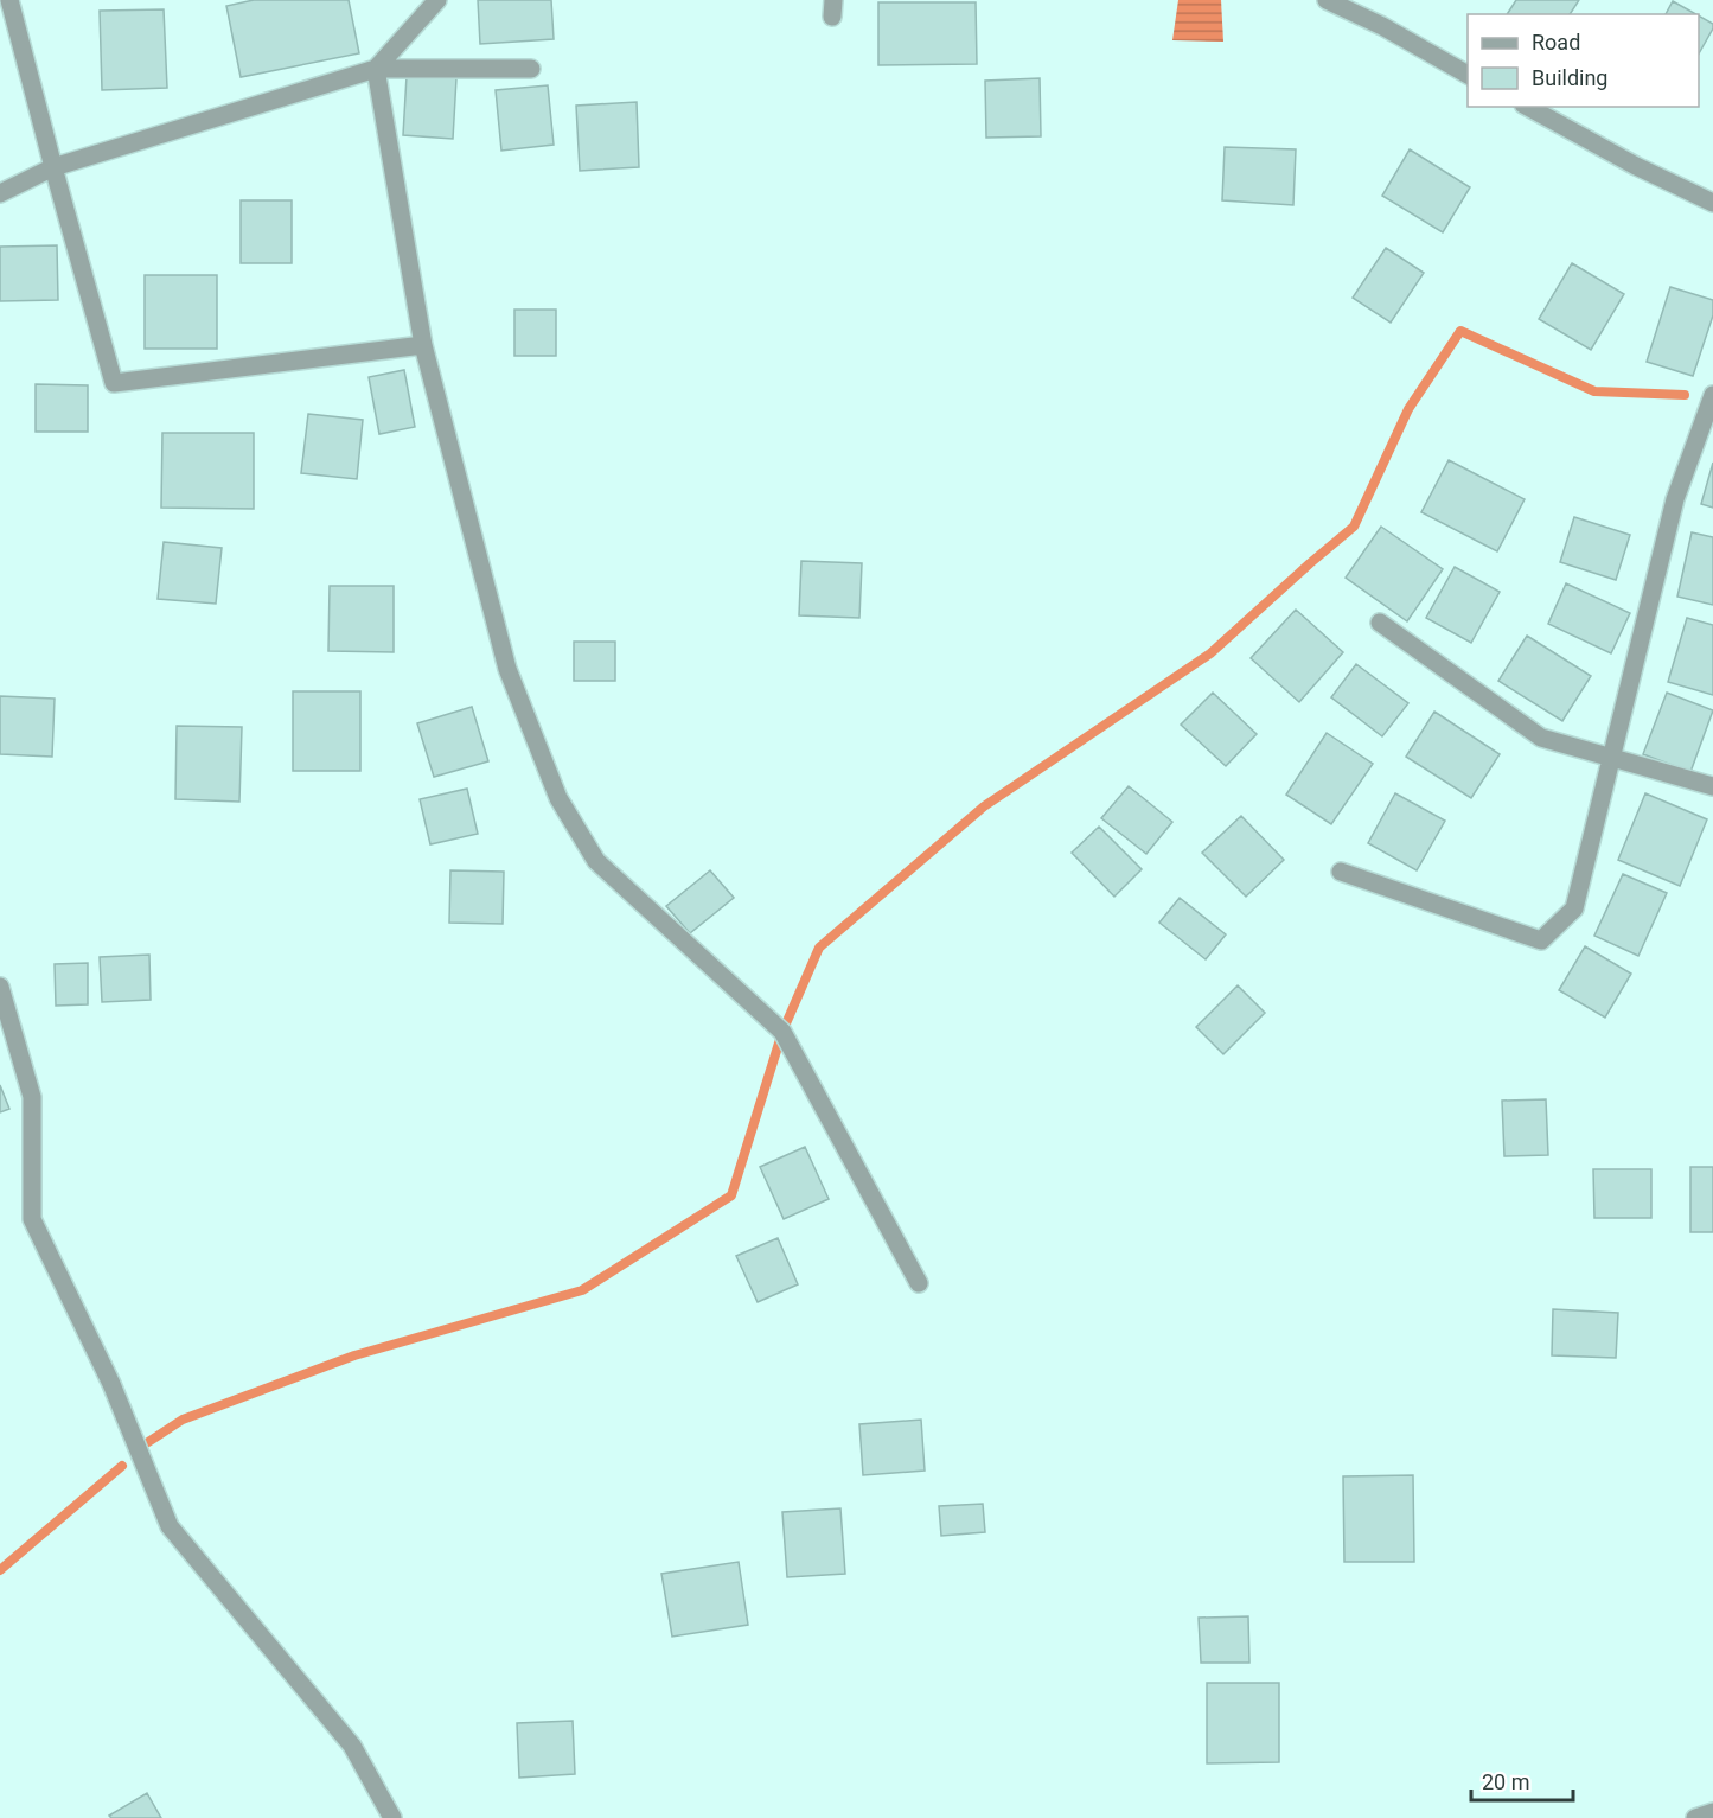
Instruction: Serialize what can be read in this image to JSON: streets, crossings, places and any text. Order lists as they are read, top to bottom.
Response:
{
  "legend": ["Road", "Building"],
  "scale_bar": "20 m"
}
